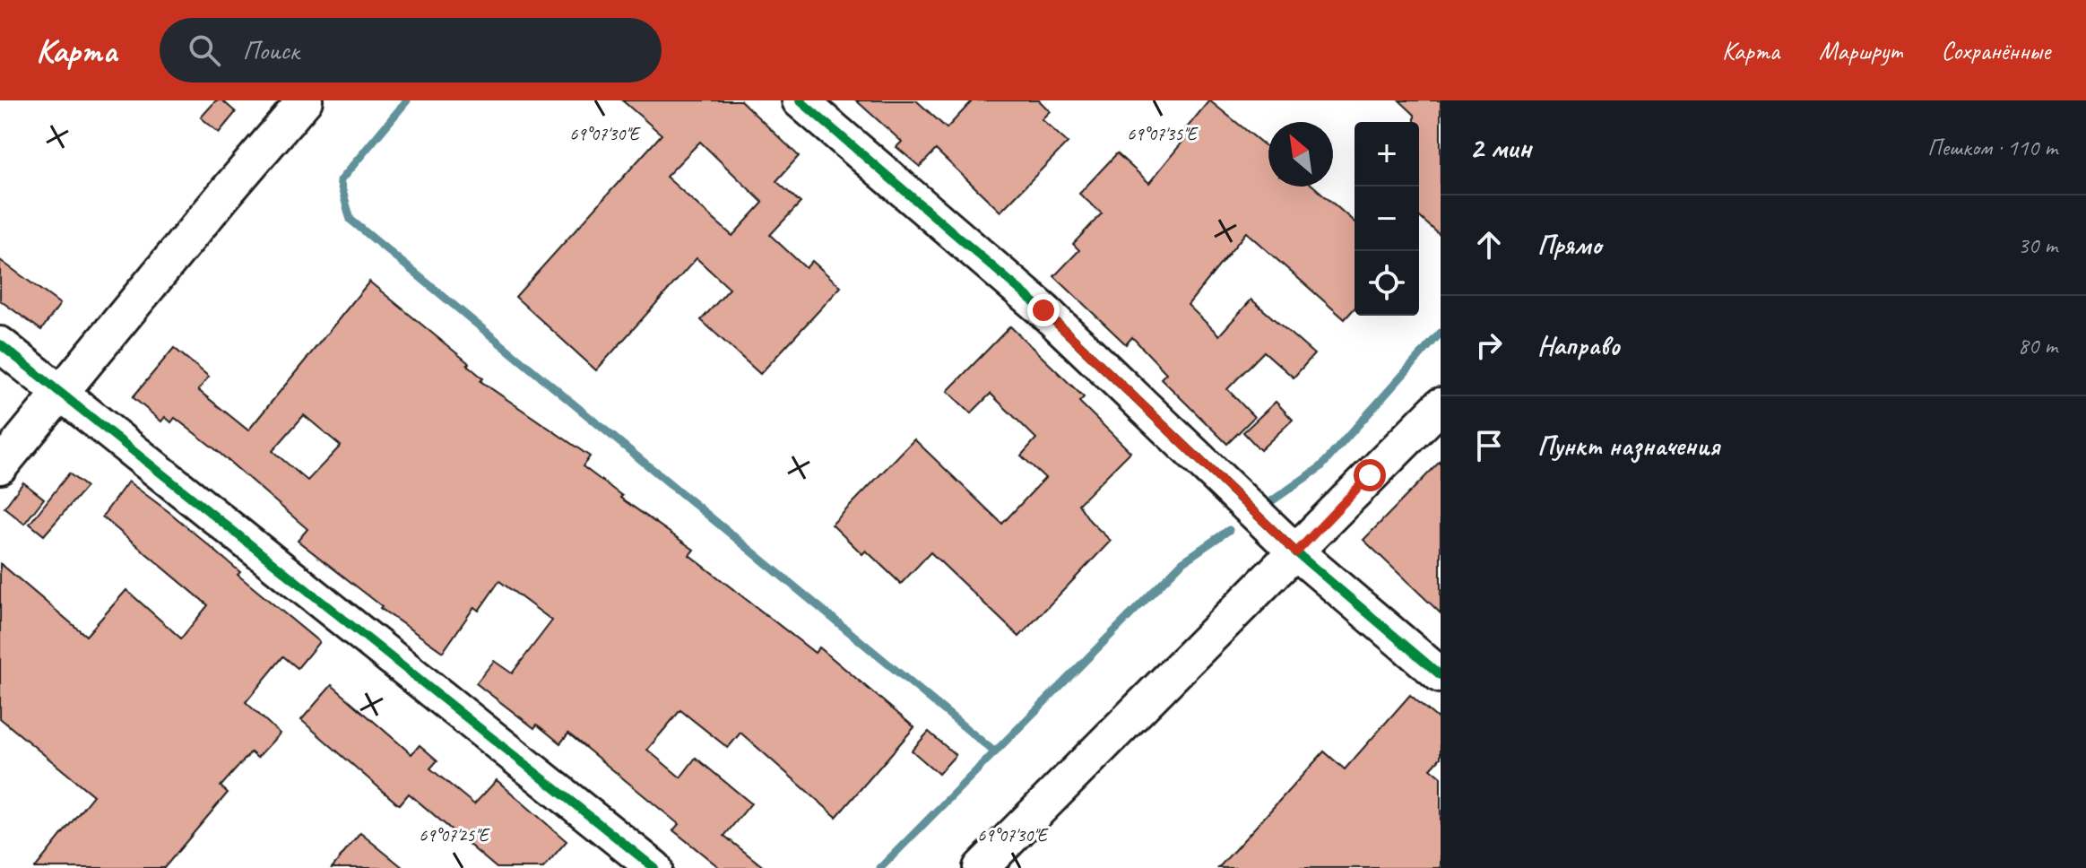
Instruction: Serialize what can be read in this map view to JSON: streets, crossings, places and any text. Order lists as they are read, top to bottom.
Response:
{
  "north": "top left",
  "page": {
    "header": "Карта",
    "search": "Поиск",
    "nav": ["Карта", "Маршрут", "Сохранённые"],
    "heading": ["2 мин", "Пешком · 110 m"],
    "map_buttons": ["+", "−"],
    "list": [
      ["Прямо", "30 m"],
      ["Направо", "80 m"],
      "Пункт назначения"
    ]
  },
  "coordinates": ["69°07'30\"E", "69°07'35\"E", "69°07'25\"E"]
}
